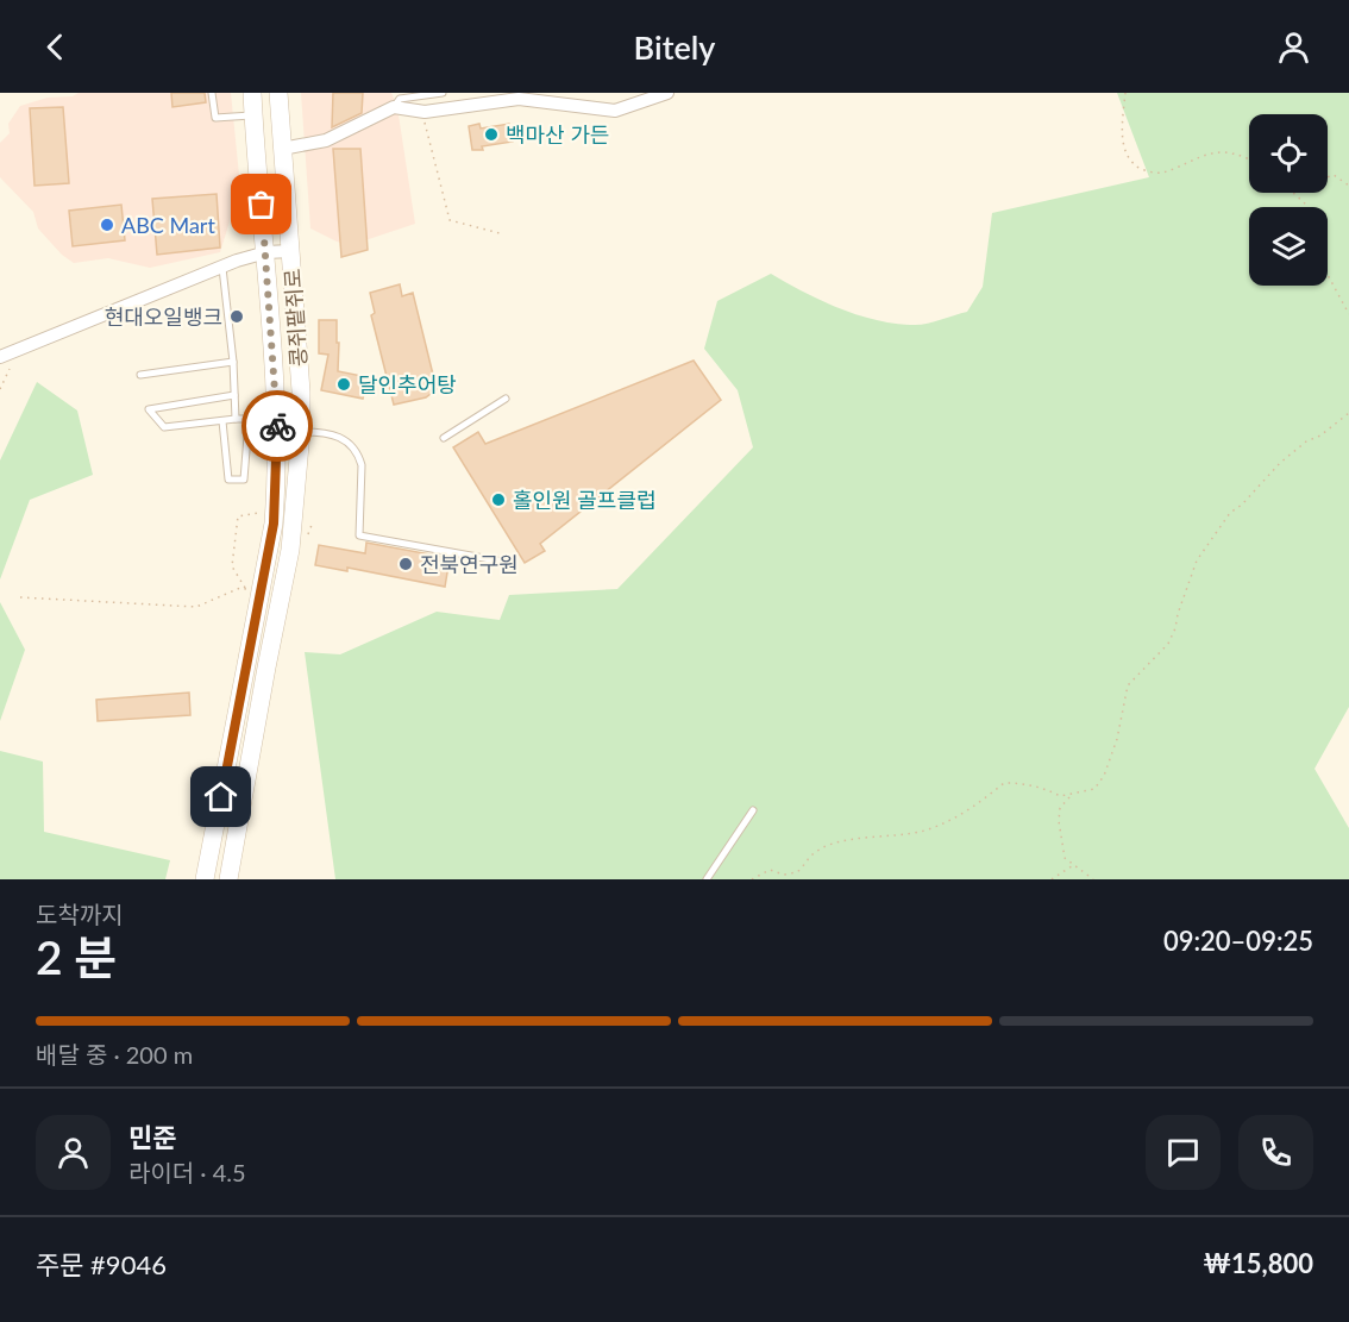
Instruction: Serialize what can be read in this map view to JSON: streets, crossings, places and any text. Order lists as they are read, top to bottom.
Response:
{
  "streets": {
    "main road": ["콩쥐팥쥐로"]
  },
  "places": [
    "백마산 가든",
    "ABC Mart",
    "현대오일뱅크",
    "달인추어탕",
    "홀인원 골프클럽",
    "전북연구원"
  ],
  "page": {
    "header": "Bitely",
    "heading": ["2 분", "도착까지", "09:20–09:25"],
    "panel": [
      "민준",
      "라이더 · 4.5",
      "주문 #9046",
      "₩15,800"
    ],
    "bar": "배달 중 · 200 m"
  }
}
